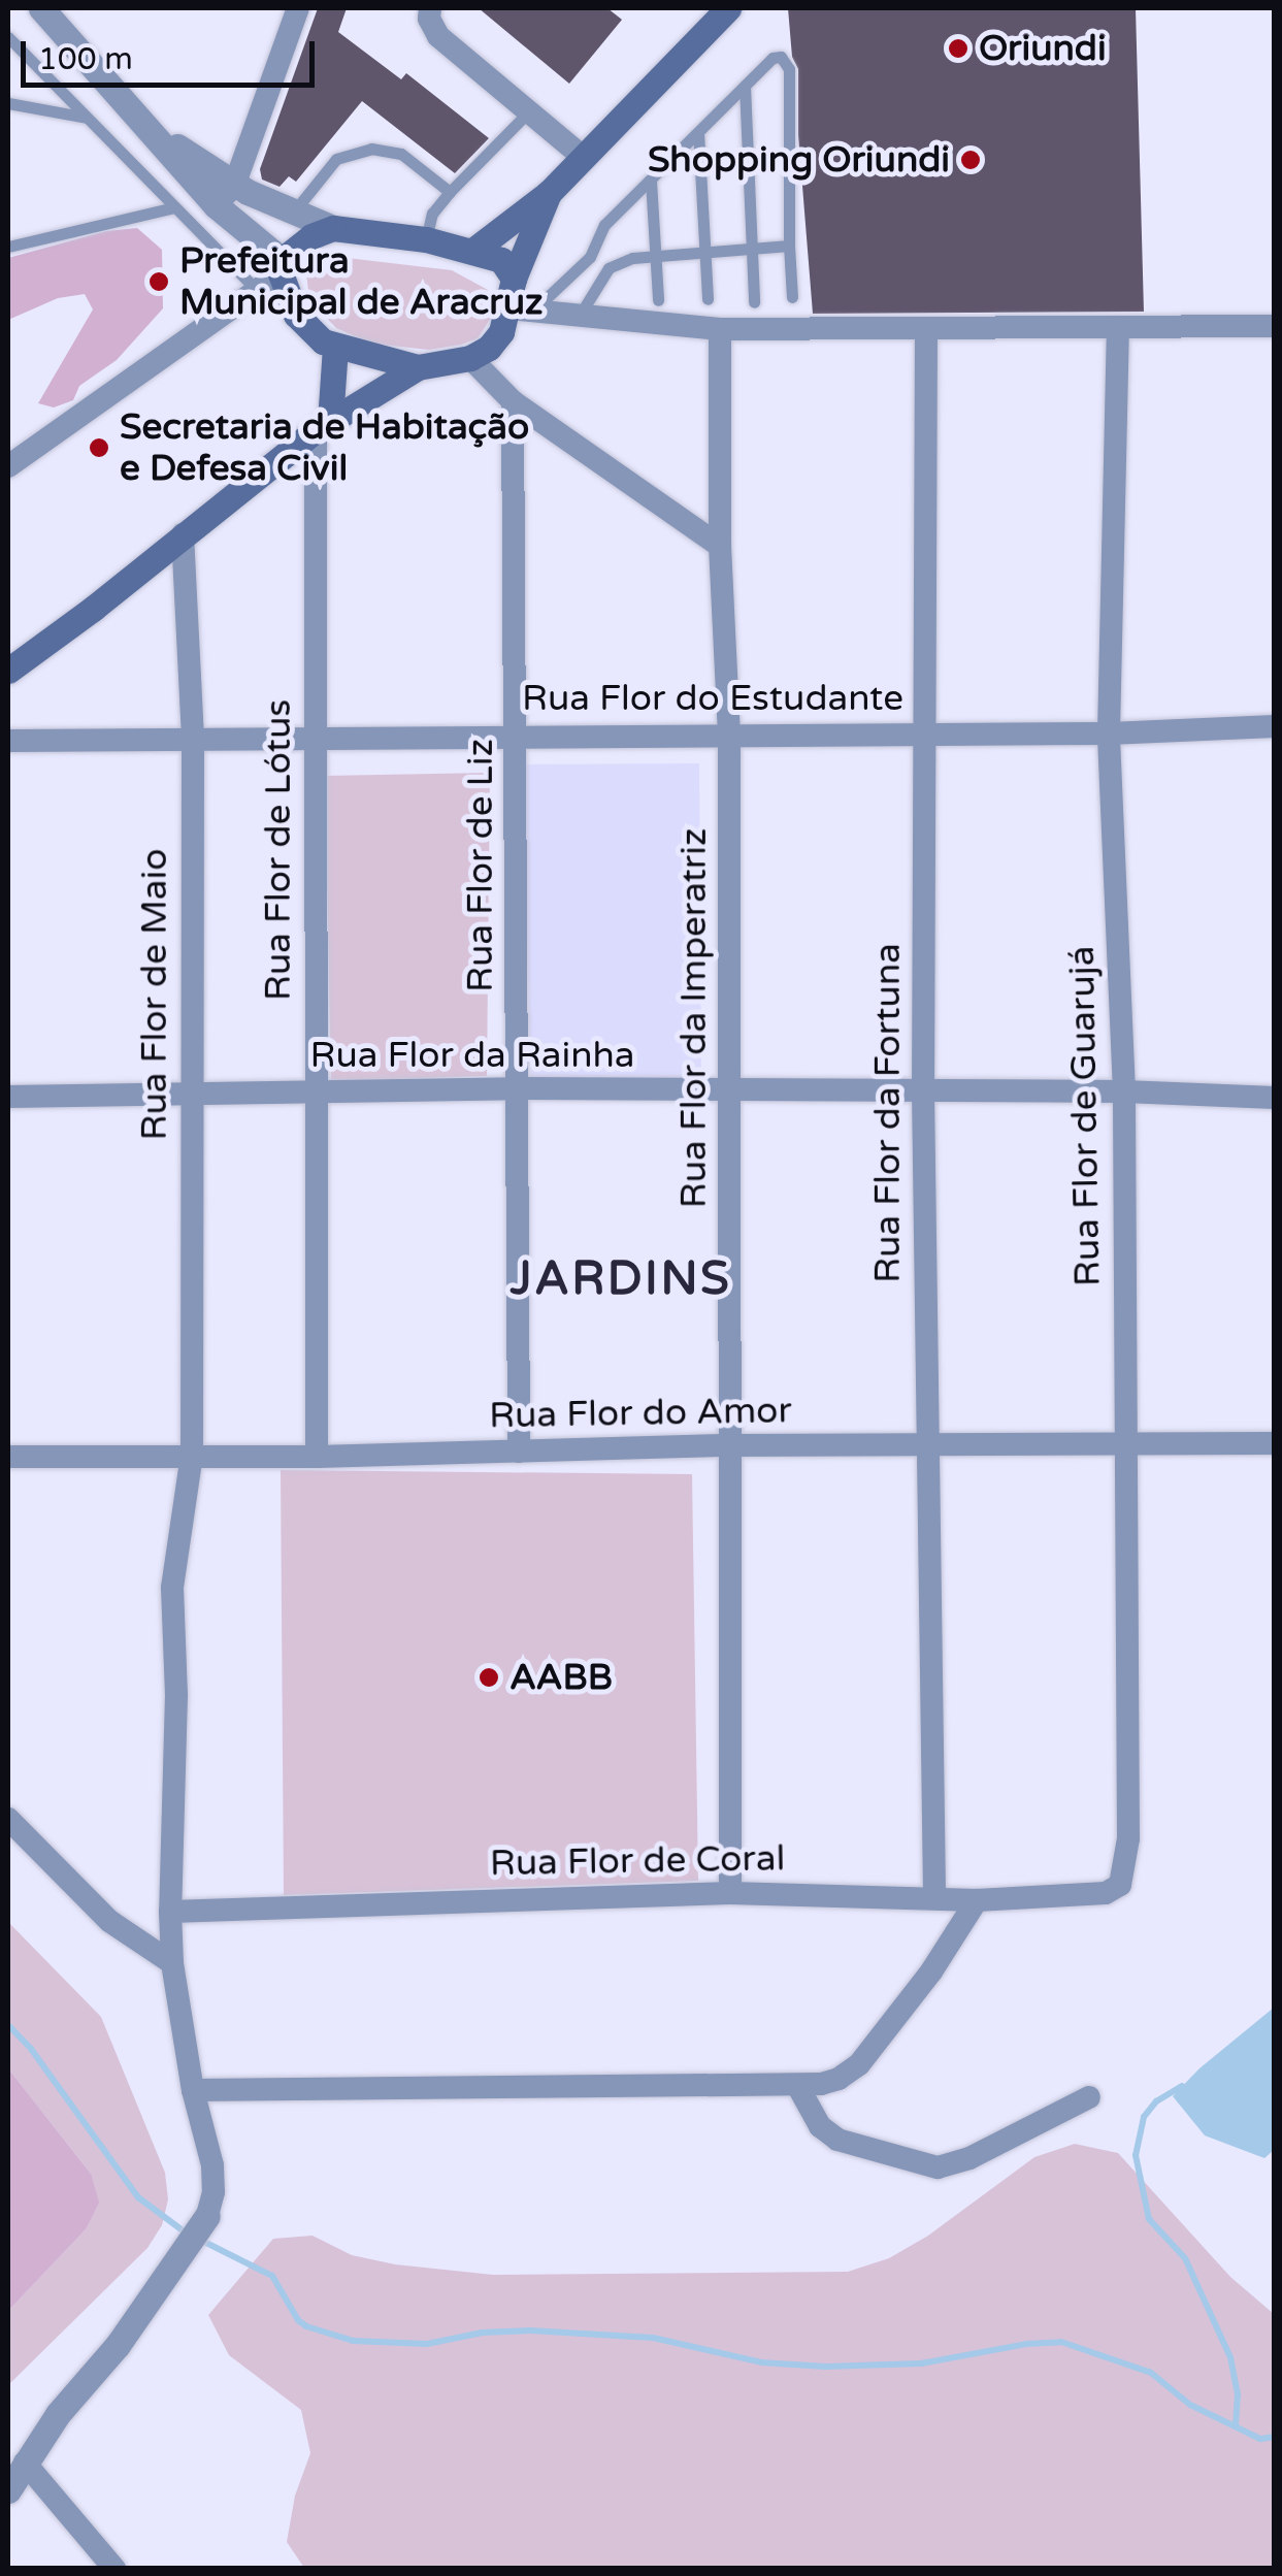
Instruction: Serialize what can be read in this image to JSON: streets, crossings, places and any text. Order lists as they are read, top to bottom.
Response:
{
  "streets": {
    "street": [
      "Rua Flor do Estudante",
      "Rua Flor de Lótus",
      "Rua Flor de Liz",
      "Rua Flor de Maio",
      "Rua Flor da Imperatriz",
      "Rua Flor da Rainha",
      "Rua Flor da Fortuna",
      "Rua Flor de Guarujá",
      "Rua Flor do Amor",
      "Rua Flor de Coral"
    ]
  },
  "crossings": [
    ["Rua Flor do Estudante", "Rua Flor de Lótus"],
    ["Rua Flor do Estudante", "Rua Flor de Liz"],
    ["Rua Flor do Estudante", "Rua Flor de Maio"],
    ["Rua Flor do Estudante", "Rua Flor da Imperatriz"],
    ["Rua Flor do Estudante", "Rua Flor da Fortuna"],
    ["Rua Flor do Estudante", "Rua Flor de Guarujá"],
    ["Rua Flor de Lótus", "Rua Flor da Rainha"],
    ["Rua Flor de Lótus", "Rua Flor do Amor"],
    ["Rua Flor de Liz", "Rua Flor da Rainha"],
    ["Rua Flor de Liz", "Rua Flor do Amor"],
    ["Rua Flor de Maio", "Rua Flor da Rainha"],
    ["Rua Flor de Maio", "Rua Flor do Amor"],
    ["Rua Flor de Maio", "Rua Flor de Coral"],
    ["Rua Flor da Imperatriz", "Rua Flor da Rainha"],
    ["Rua Flor da Imperatriz", "Rua Flor do Amor"],
    ["Rua Flor da Imperatriz", "Rua Flor de Coral"],
    ["Rua Flor da Rainha", "Rua Flor da Fortuna"],
    ["Rua Flor da Rainha", "Rua Flor de Guarujá"],
    ["Rua Flor da Fortuna", "Rua Flor do Amor"],
    ["Rua Flor da Fortuna", "Rua Flor de Coral"],
    ["Rua Flor de Guarujá", "Rua Flor do Amor"],
    ["Rua Flor de Guarujá", "Rua Flor de Coral"]
  ],
  "districts": ["JARDINS"],
  "places": [
    "Oriundi",
    "Shopping Oriundi",
    "Prefeitura Municipal de Aracruz",
    "Secretaria de Habitação e Defesa Civil",
    "AABB"
  ],
  "scale_bar": "100 m"
}
